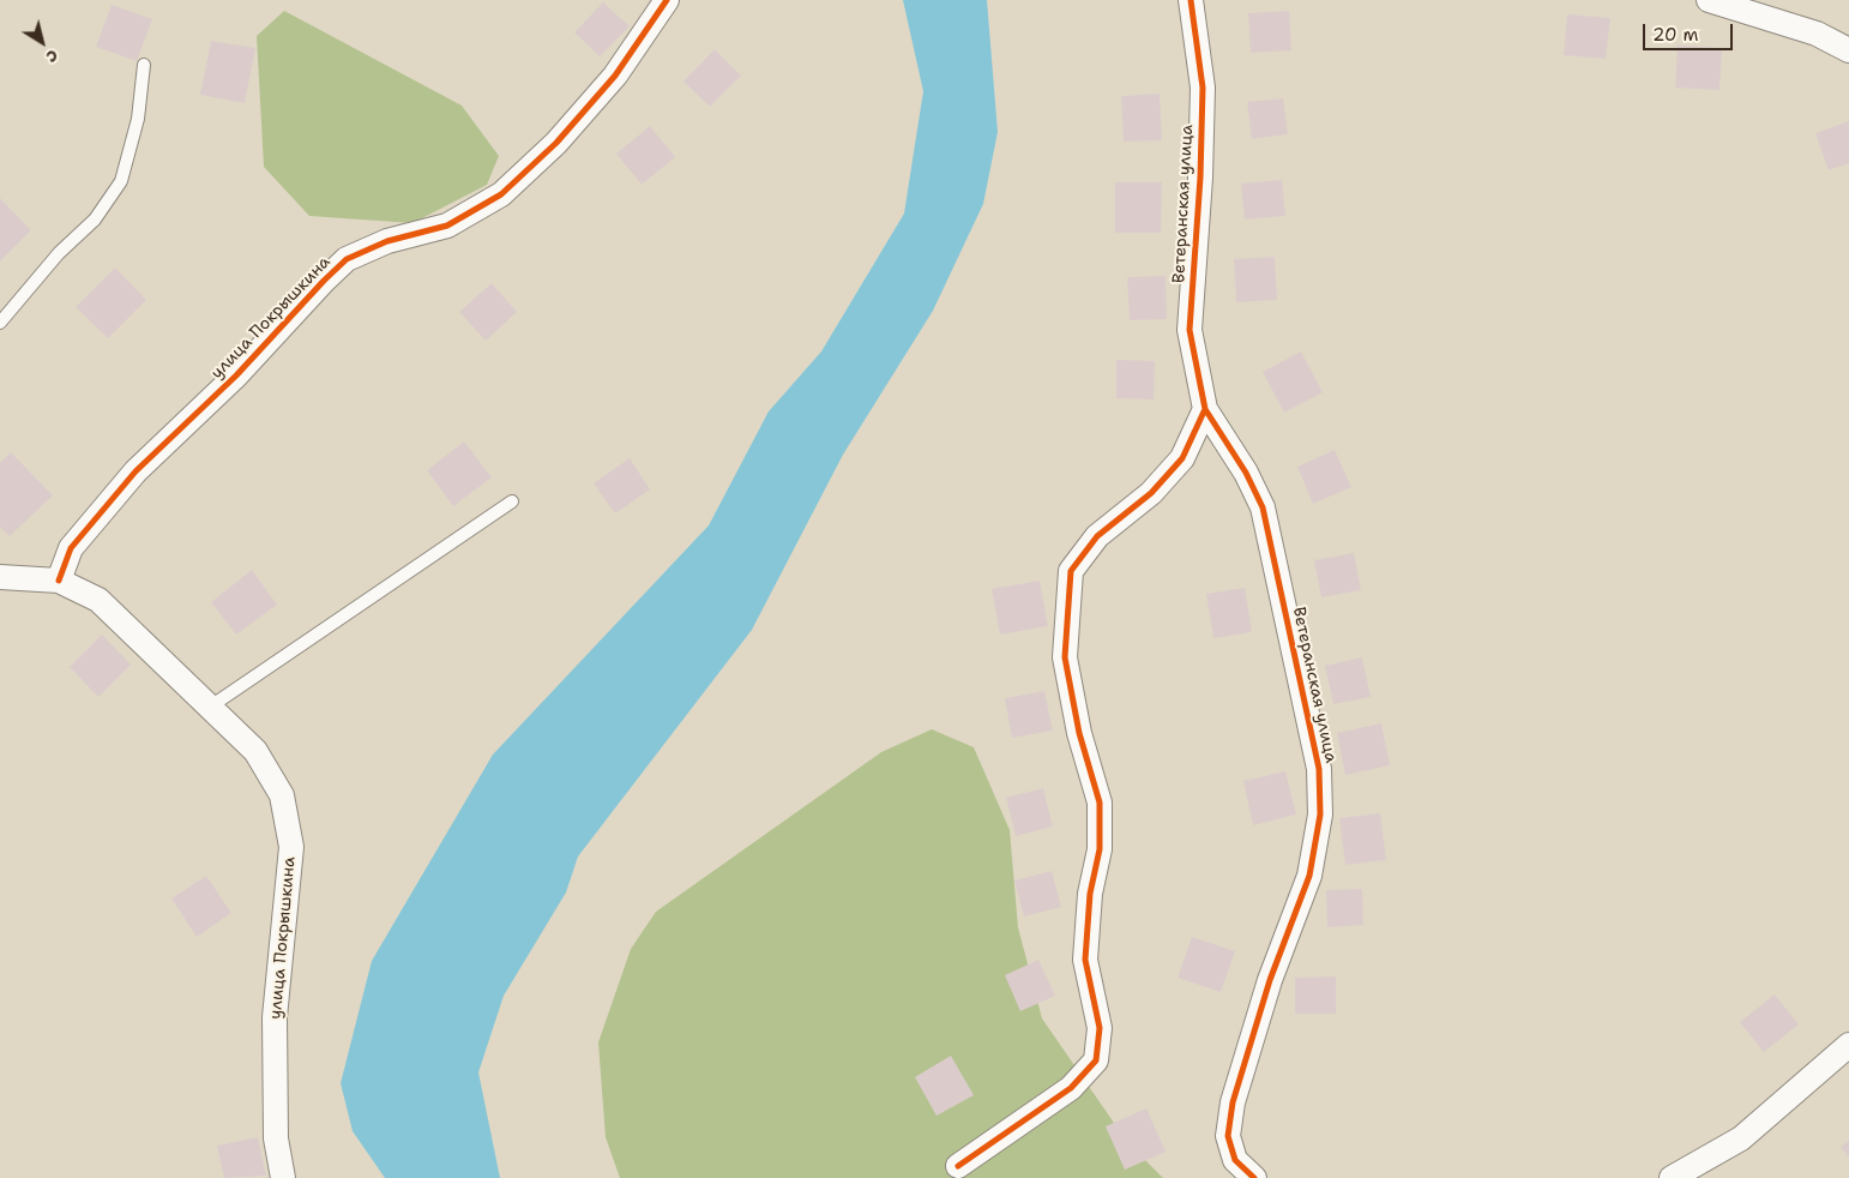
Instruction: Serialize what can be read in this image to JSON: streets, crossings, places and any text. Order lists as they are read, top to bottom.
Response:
{
  "streets": {
    "street": ["Ветеранская улица", "улица Покрышкина"]
  },
  "scale_bar": "20 m",
  "north": "bottom right"
}
